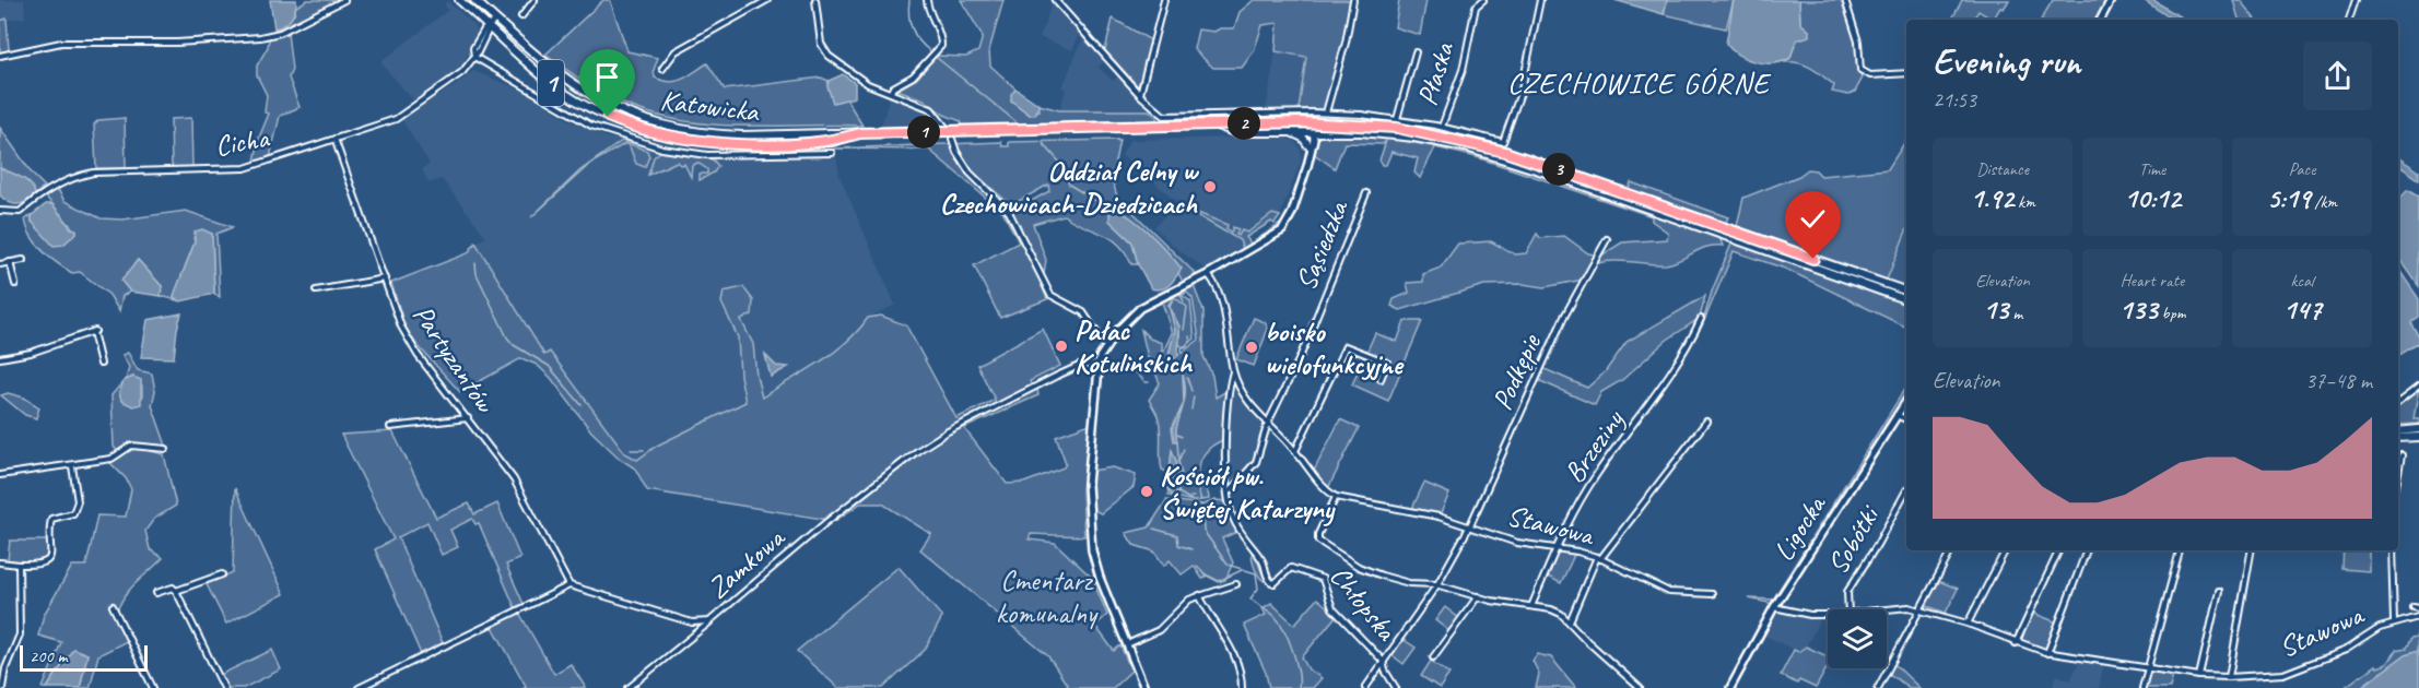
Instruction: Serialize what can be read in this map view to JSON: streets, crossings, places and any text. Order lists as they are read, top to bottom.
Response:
{
  "streets": {
    "main road": ["1", "Katowicka"],
    "street": [
      "Płaska",
      "Cicha",
      "Sąsiedzka",
      "Partyzantów",
      "Podkępie",
      "Brzeziny",
      "Stawowa",
      "Ligocka",
      "Sobótki",
      "Zamkowa",
      "Chłopska"
    ]
  },
  "crossings": [
    ["Katowicka", "Cicha"],
    ["Cicha", "Partyzantów"],
    ["Partyzantów", "Zamkowa"],
    ["Podkępie", "Stawowa"],
    ["Podkępie", "Chłopska"],
    ["Brzeziny", "Stawowa"],
    ["Stawowa", "Ligocka"]
  ],
  "districts": ["CZECHOWICE GÓRNE"],
  "parks": ["Cmentarz komunalny"],
  "places": [
    "Oddział Celny w Czechowicach-Dziedzicach",
    "Pałac Kotulińskich",
    "boisko wielofunkcyjne",
    "Kościół pw. Świętej Katarzyny"
  ],
  "scale_bar": "200 m",
  "page": {
    "heading": ["Evening run", "21:53"],
    "pins": ["2", "1", "3"],
    "stats": [
      ["Distance", "1.92 km"],
      ["Time", "10:12"],
      ["Pace", "5:19 /km"],
      ["Elevation", "13 m"],
      ["Heart rate", "133 bpm"],
      ["kcal", "147"]
    ],
    "chart": ["Elevation", "37–48 m"],
    "scale": "200 m"
  }
}
